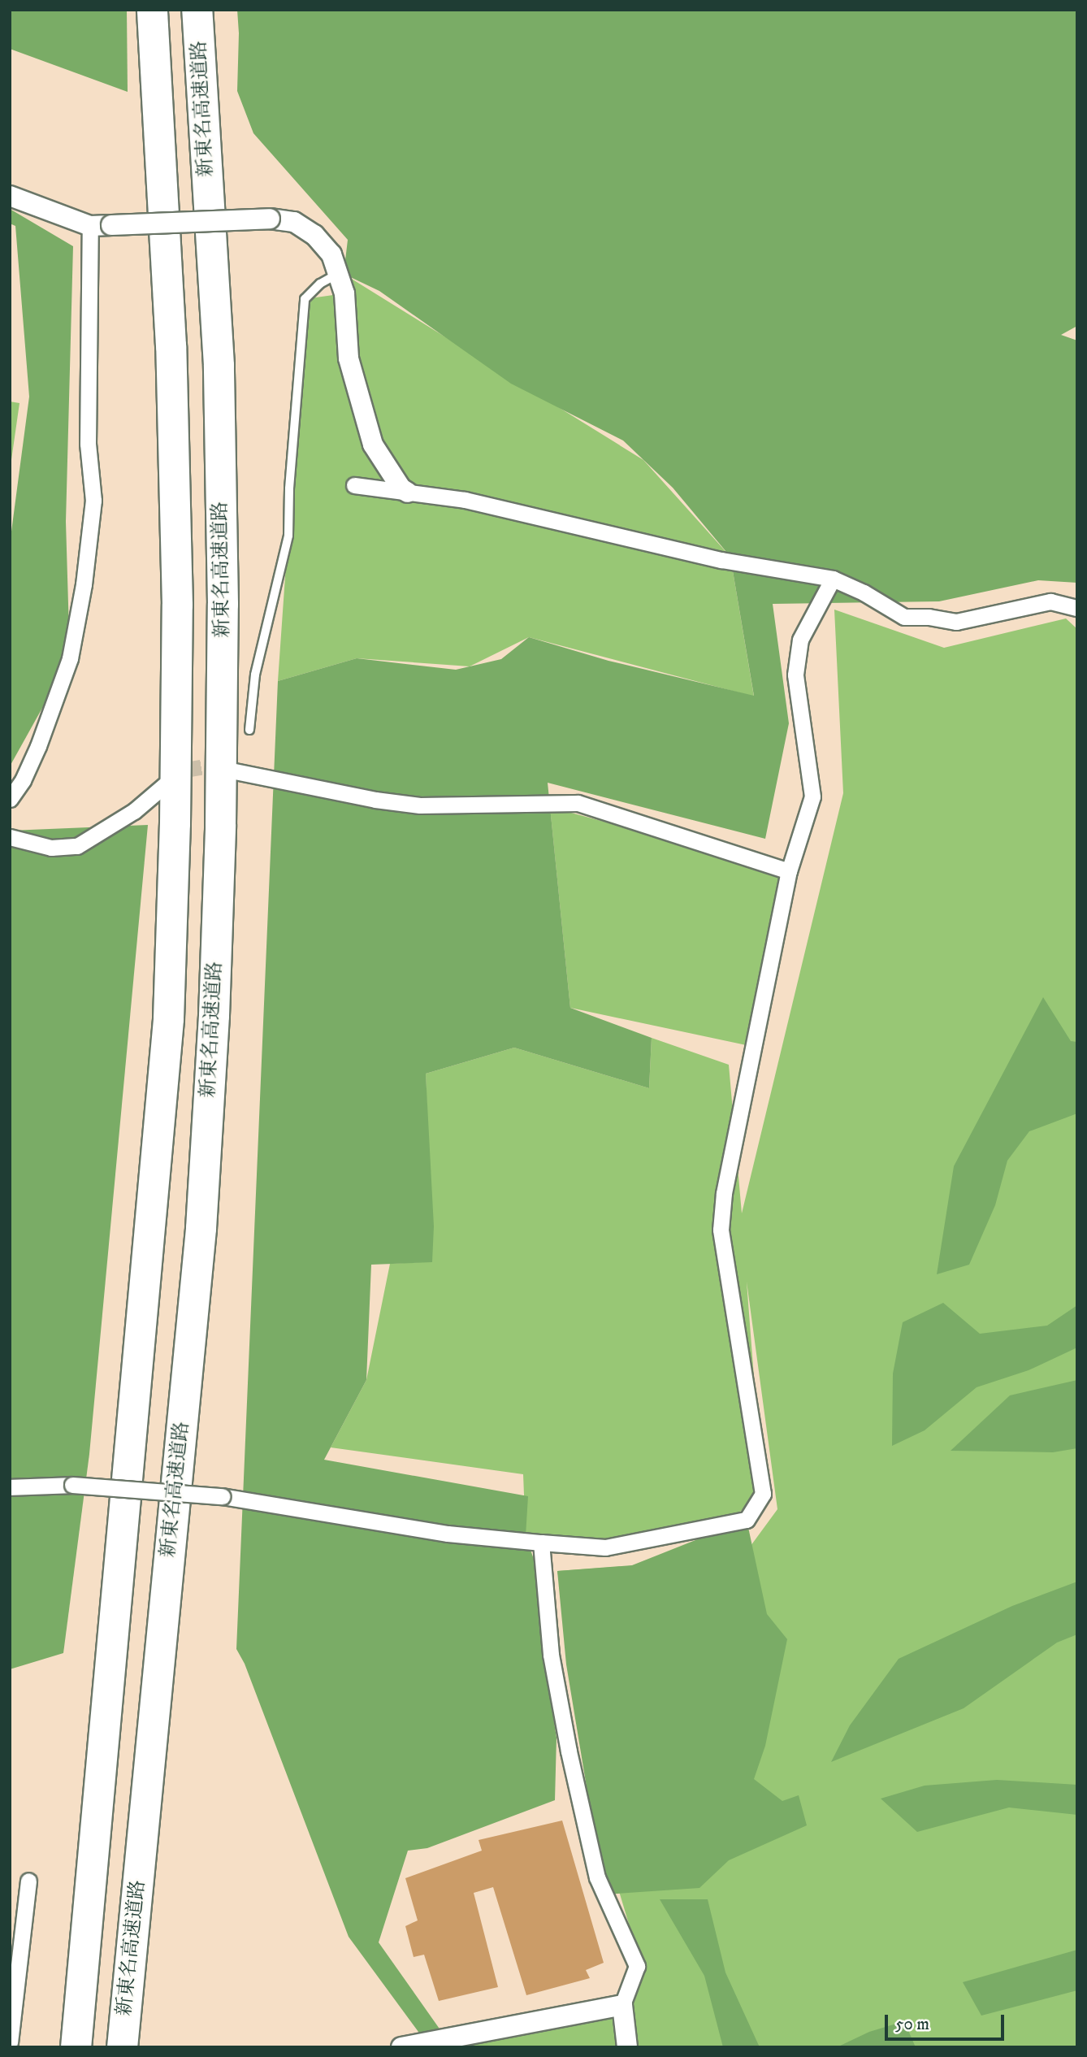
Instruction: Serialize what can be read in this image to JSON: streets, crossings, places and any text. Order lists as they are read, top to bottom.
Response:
{
  "streets": {
    "highway": ["新東名高速道路"]
  },
  "scale_bar": "50 m"
}
